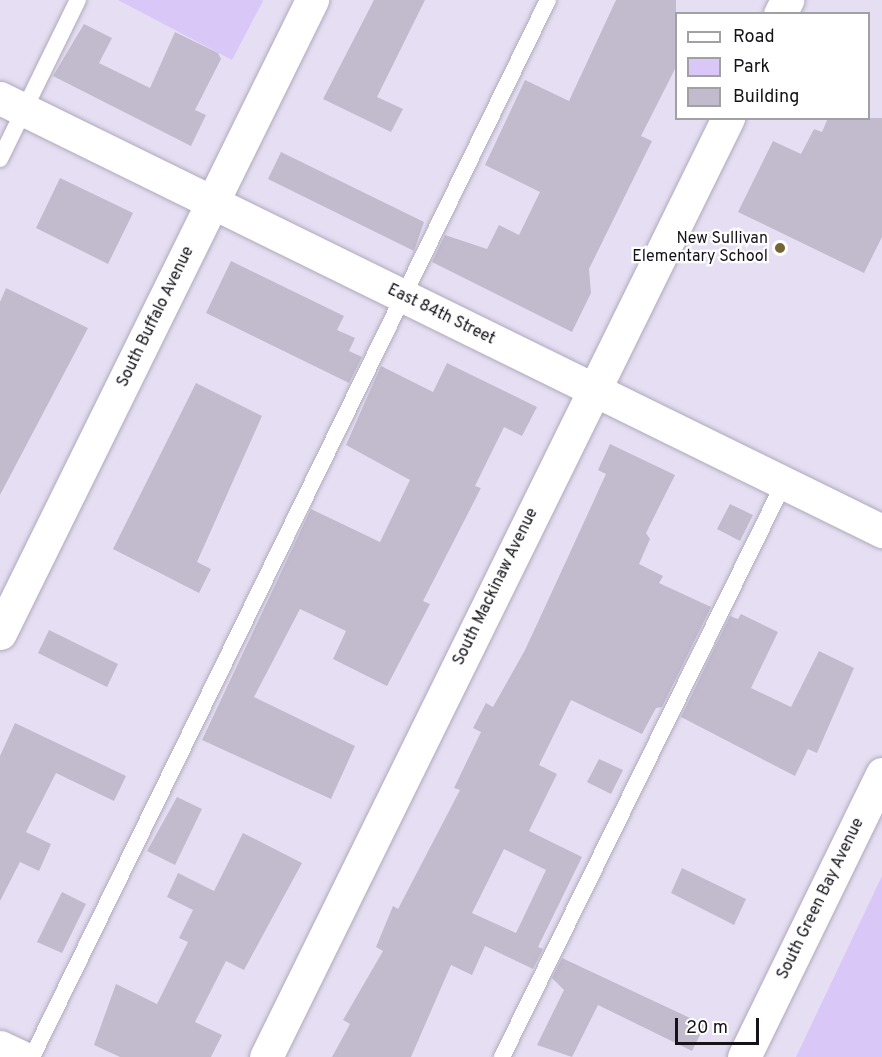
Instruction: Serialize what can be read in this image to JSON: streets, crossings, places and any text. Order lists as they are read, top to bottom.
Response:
{
  "streets": {
    "street": [
      "East 84th Street",
      "South Buffalo Avenue",
      "South Mackinaw Avenue",
      "South Green Bay Avenue"
    ]
  },
  "crossings": [
    ["East 84th Street", "South Buffalo Avenue"],
    ["East 84th Street", "South Mackinaw Avenue"]
  ],
  "places": ["New Sullivan Elementary School"],
  "legend": ["Road", "Park", "Building"],
  "scale_bar": "20 m"
}
